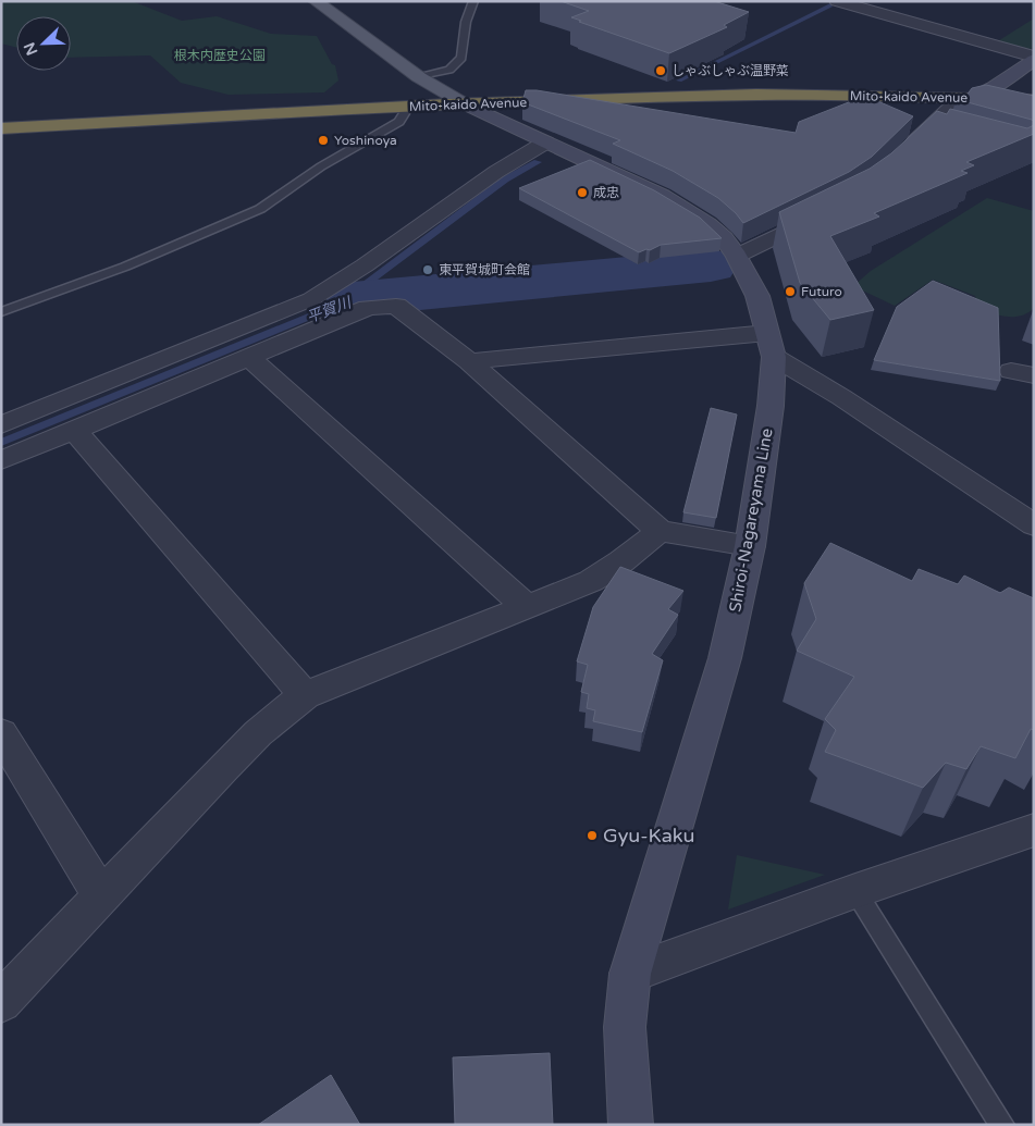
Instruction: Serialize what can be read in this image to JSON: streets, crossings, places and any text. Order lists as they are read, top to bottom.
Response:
{
  "streets": {
    "highway": ["Mito-kaido Avenue"],
    "main road": ["Shiroi-Nagareyama Line"]
  },
  "crossings": [
    ["Mito-kaido Avenue", "Shiroi-Nagareyama Line"]
  ],
  "water": ["平賀川"],
  "parks": ["根木内歴史公園"],
  "places": [
    "しゃぶしゃぶ温野菜",
    "Yoshinoya",
    "成忠",
    "東平賀城町会館",
    "Futuro",
    "Gyu-Kaku"
  ],
  "north": "bottom left"
}
